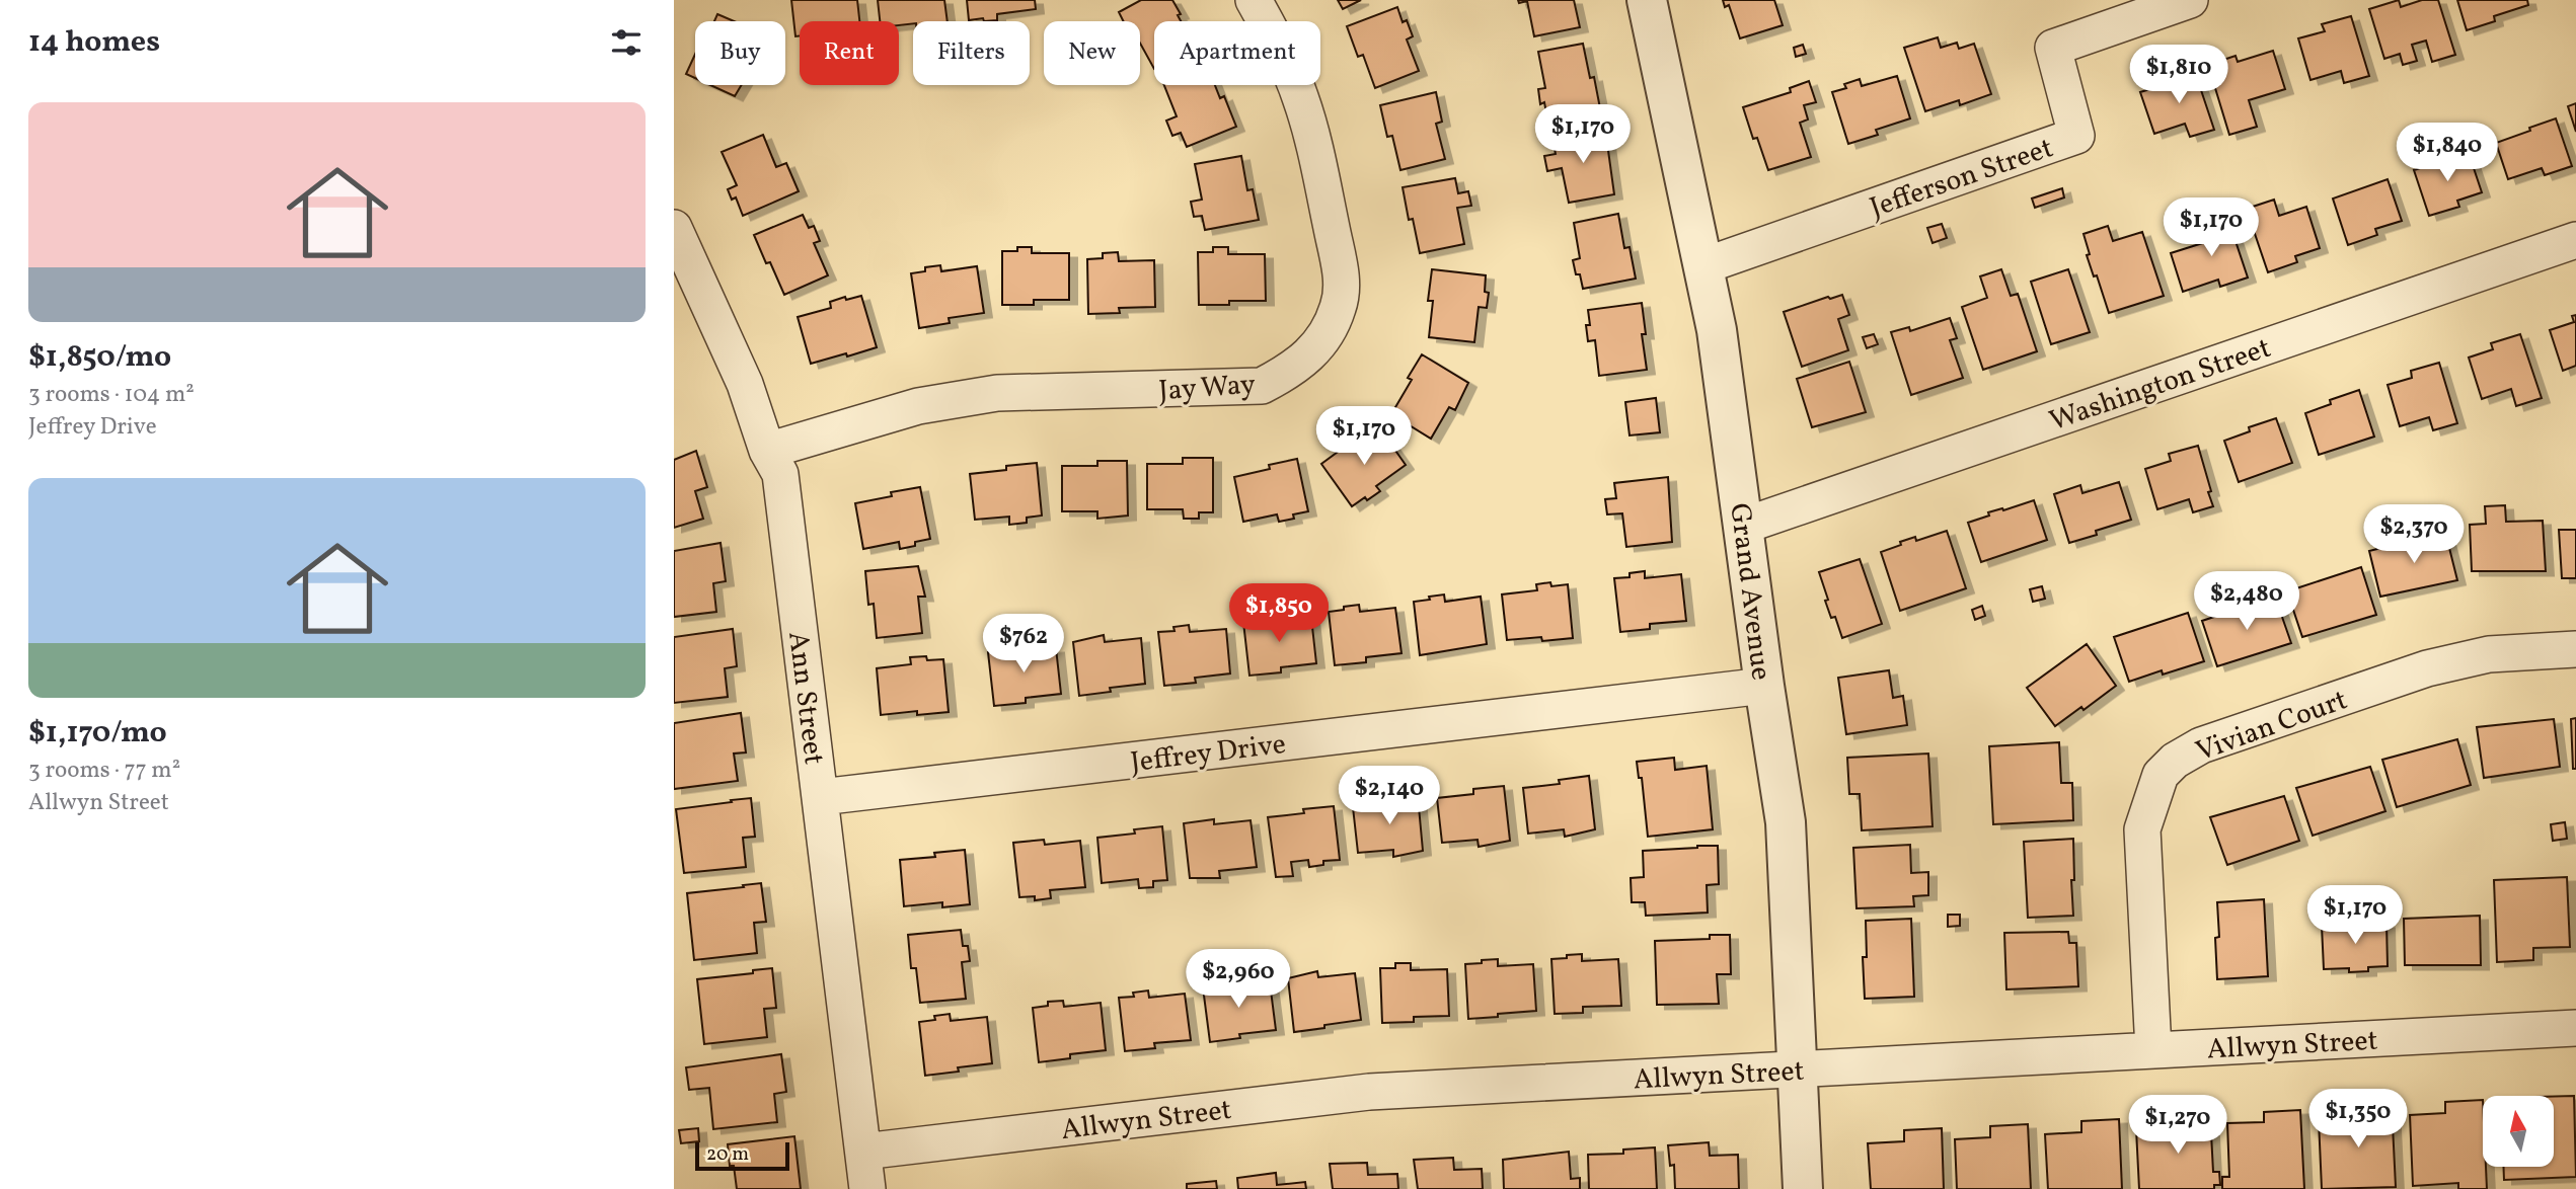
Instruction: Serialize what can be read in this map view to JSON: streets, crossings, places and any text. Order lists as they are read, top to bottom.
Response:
{
  "streets": {
    "street": [
      "Jefferson Street",
      "Washington Street",
      "Jay Way",
      "Grand Avenue",
      "Ann Street",
      "Vivian Court",
      "Jeffrey Drive",
      "Allwyn Street"
    ]
  },
  "crossings": [
    ["Jefferson Street", "Grand Avenue"],
    ["Washington Street", "Grand Avenue"],
    ["Jay Way", "Ann Street"],
    ["Grand Avenue", "Jeffrey Drive"],
    ["Grand Avenue", "Allwyn Street"],
    ["Ann Street", "Jeffrey Drive"],
    ["Ann Street", "Allwyn Street"],
    ["Vivian Court", "Allwyn Street"]
  ],
  "scale_bar": "20 m",
  "north": "top",
  "page": {
    "heading": "14 homes",
    "chip": [
      "Buy",
      "Rent",
      "Filters",
      "New",
      "Apartment"
    ],
    "price": [
      "$1,810",
      "$1,170",
      "$1,840",
      "$1,170",
      "$1,170",
      "$2,370",
      "$2,480",
      "$1,850",
      "$762",
      "$2,140",
      "$1,170",
      "$2,960",
      "$1,350",
      "$1,270"
    ],
    "list": [
      {
        "name": "$1,850/mo",
        "note": "3 rooms · 104 m² · Jeffrey Drive"
      },
      {
        "name": "$1,170/mo",
        "note": "3 rooms · 77 m² · Allwyn Street"
      }
    ],
    "scale": "20 m"
  }
}
